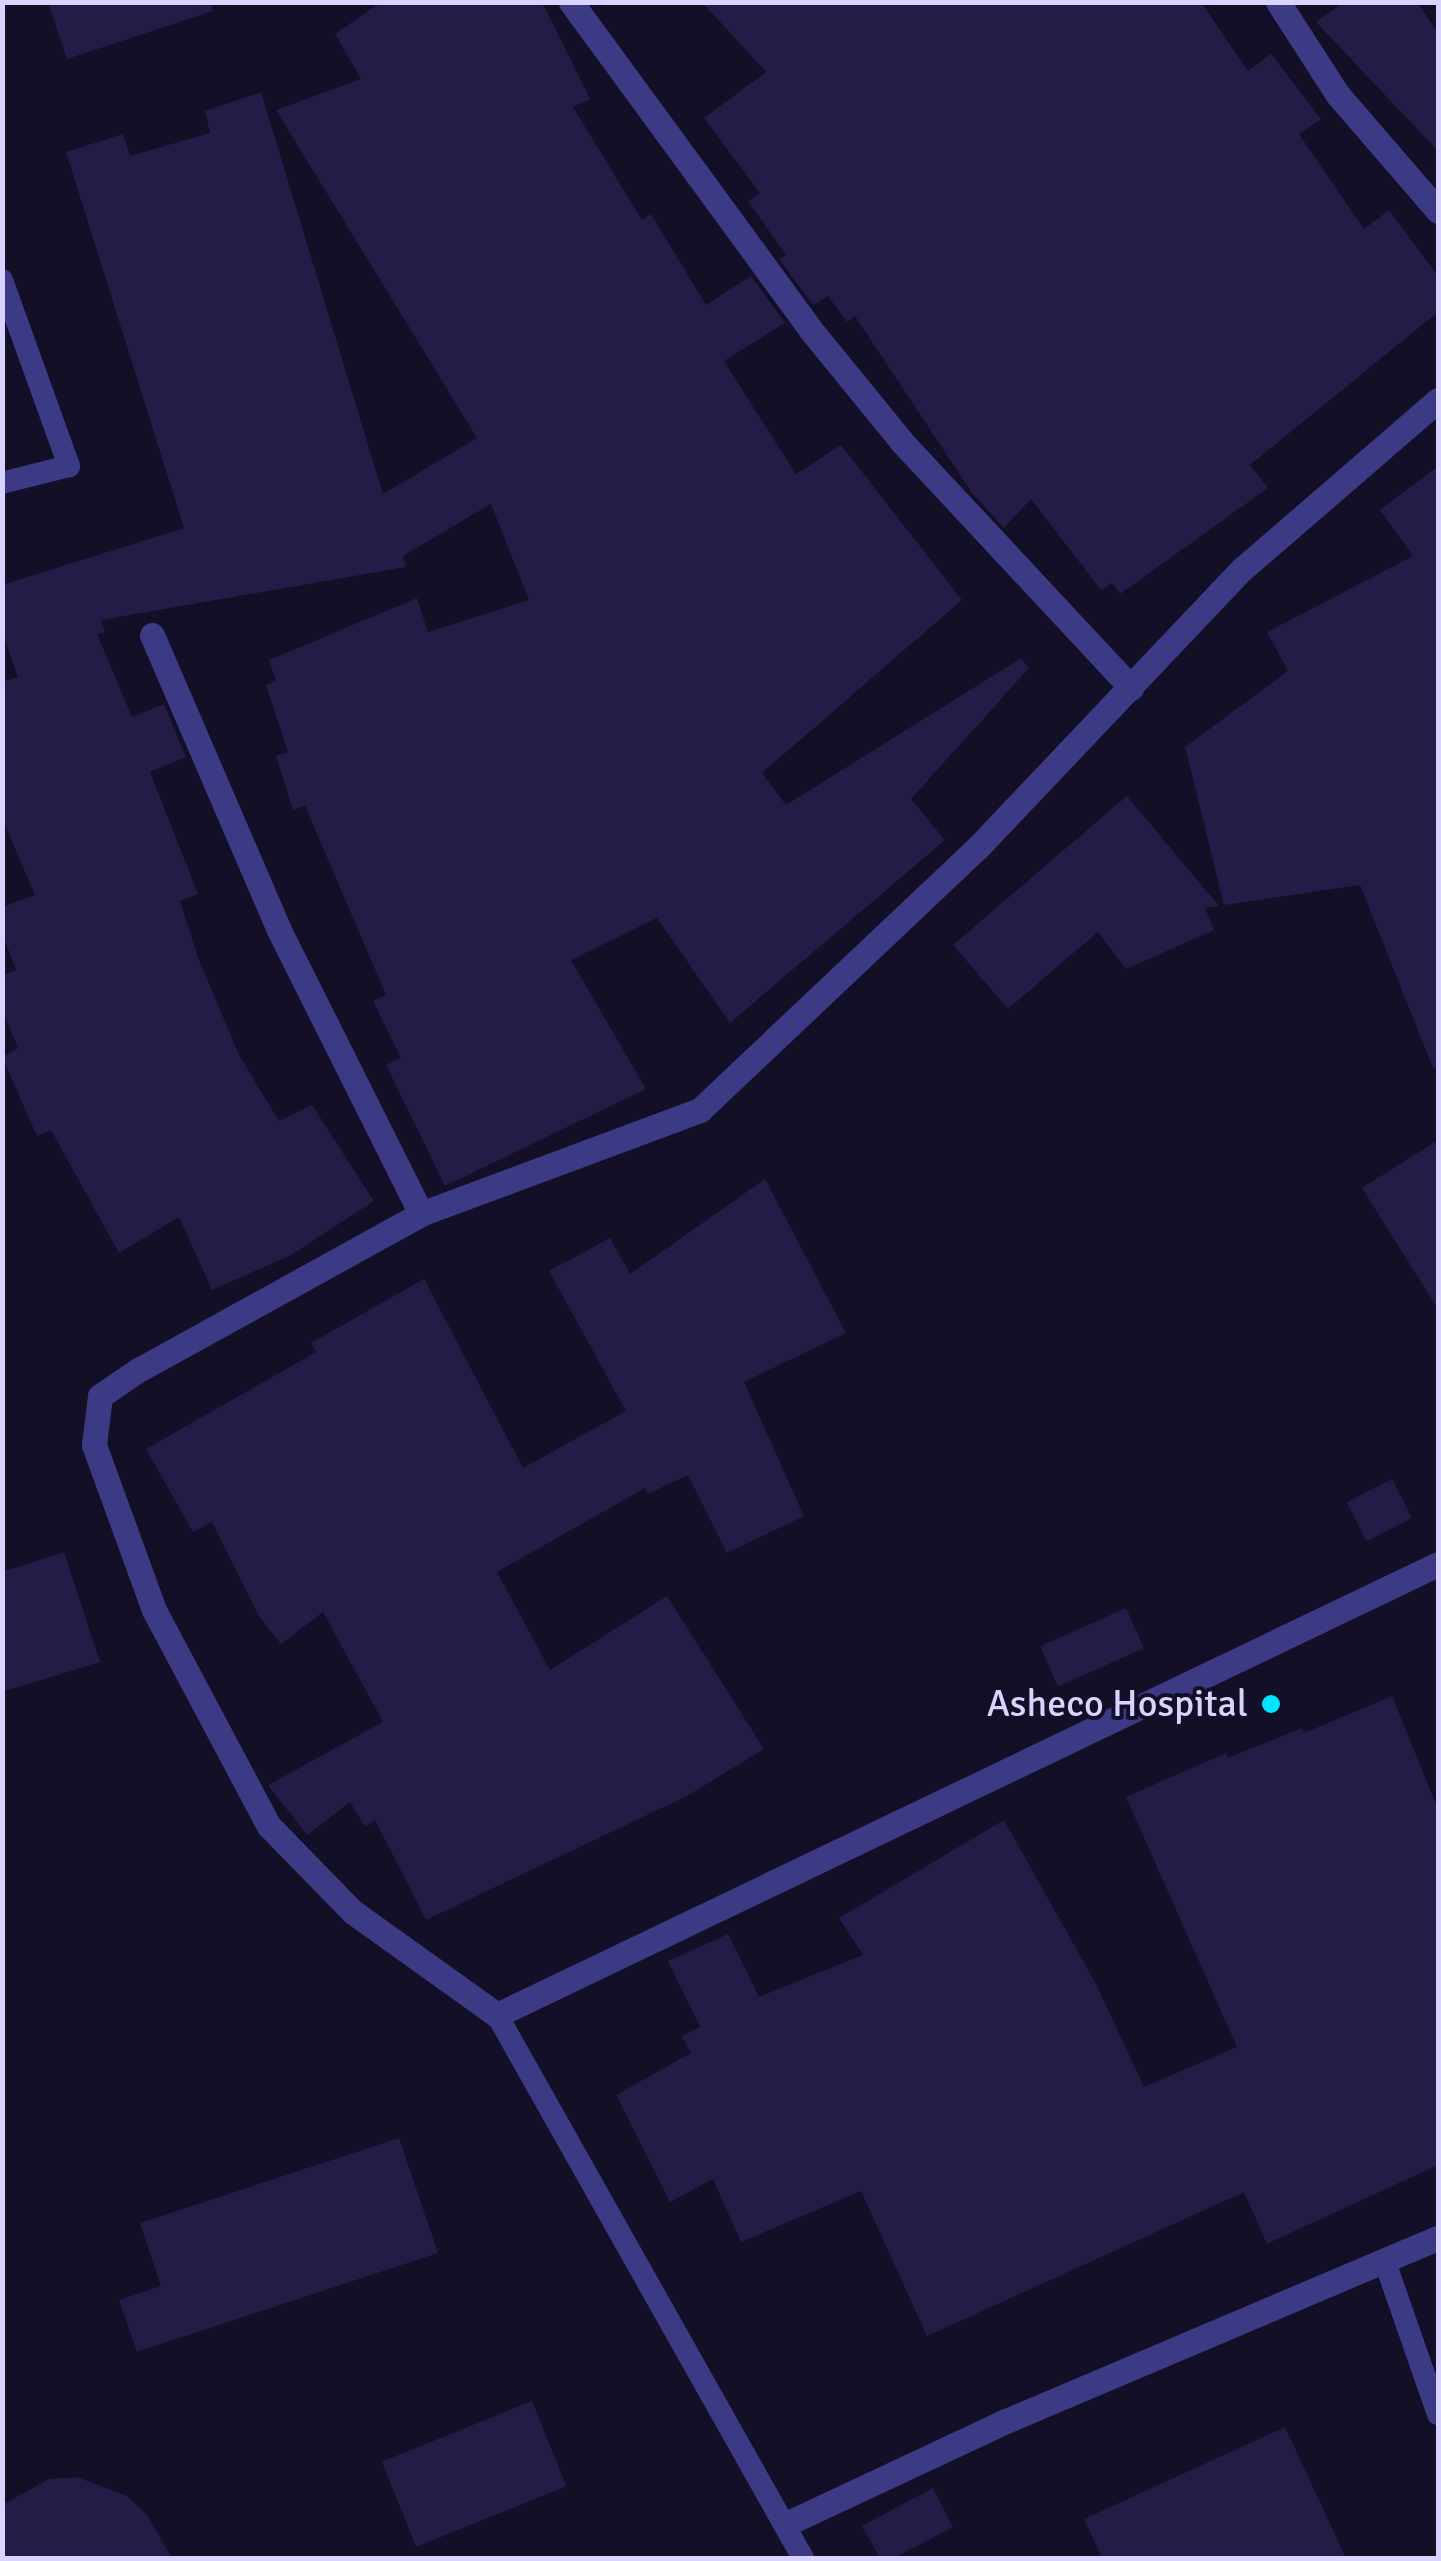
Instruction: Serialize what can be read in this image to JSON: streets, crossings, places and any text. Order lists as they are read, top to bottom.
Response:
{
  "places": ["Asheco Hospital"]
}
